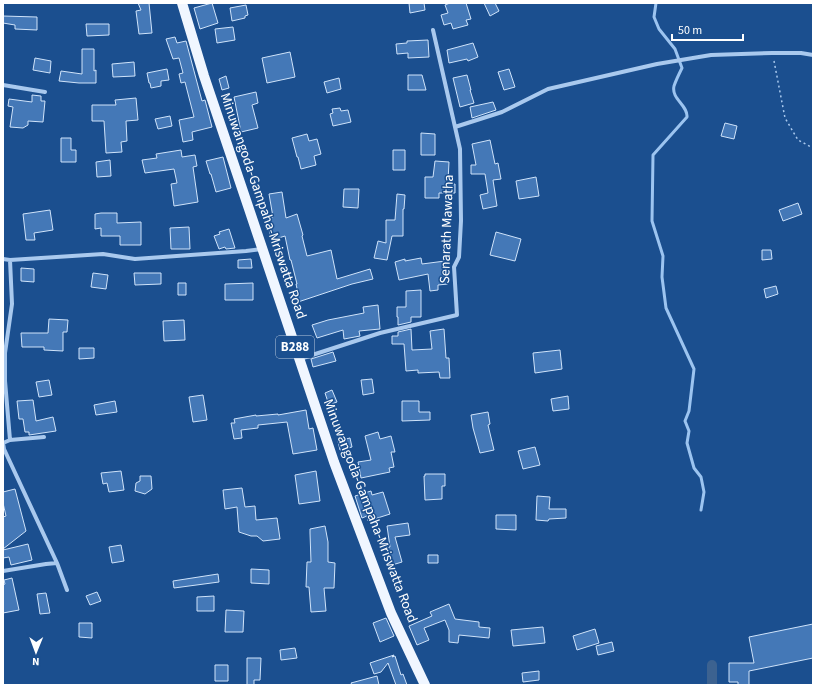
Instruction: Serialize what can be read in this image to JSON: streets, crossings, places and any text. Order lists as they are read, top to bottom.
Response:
{
  "streets": {
    "main road": ["Minuwangoda-Gampaha-Mriswatta Road", "B288"],
    "street": ["Senarath Mawatha"]
  },
  "crossings": [
    ["Minuwangoda-Gampaha-Mriswatta Road", "Senarath Mawatha"]
  ],
  "scale_bar": "50 m",
  "north": "bottom"
}
